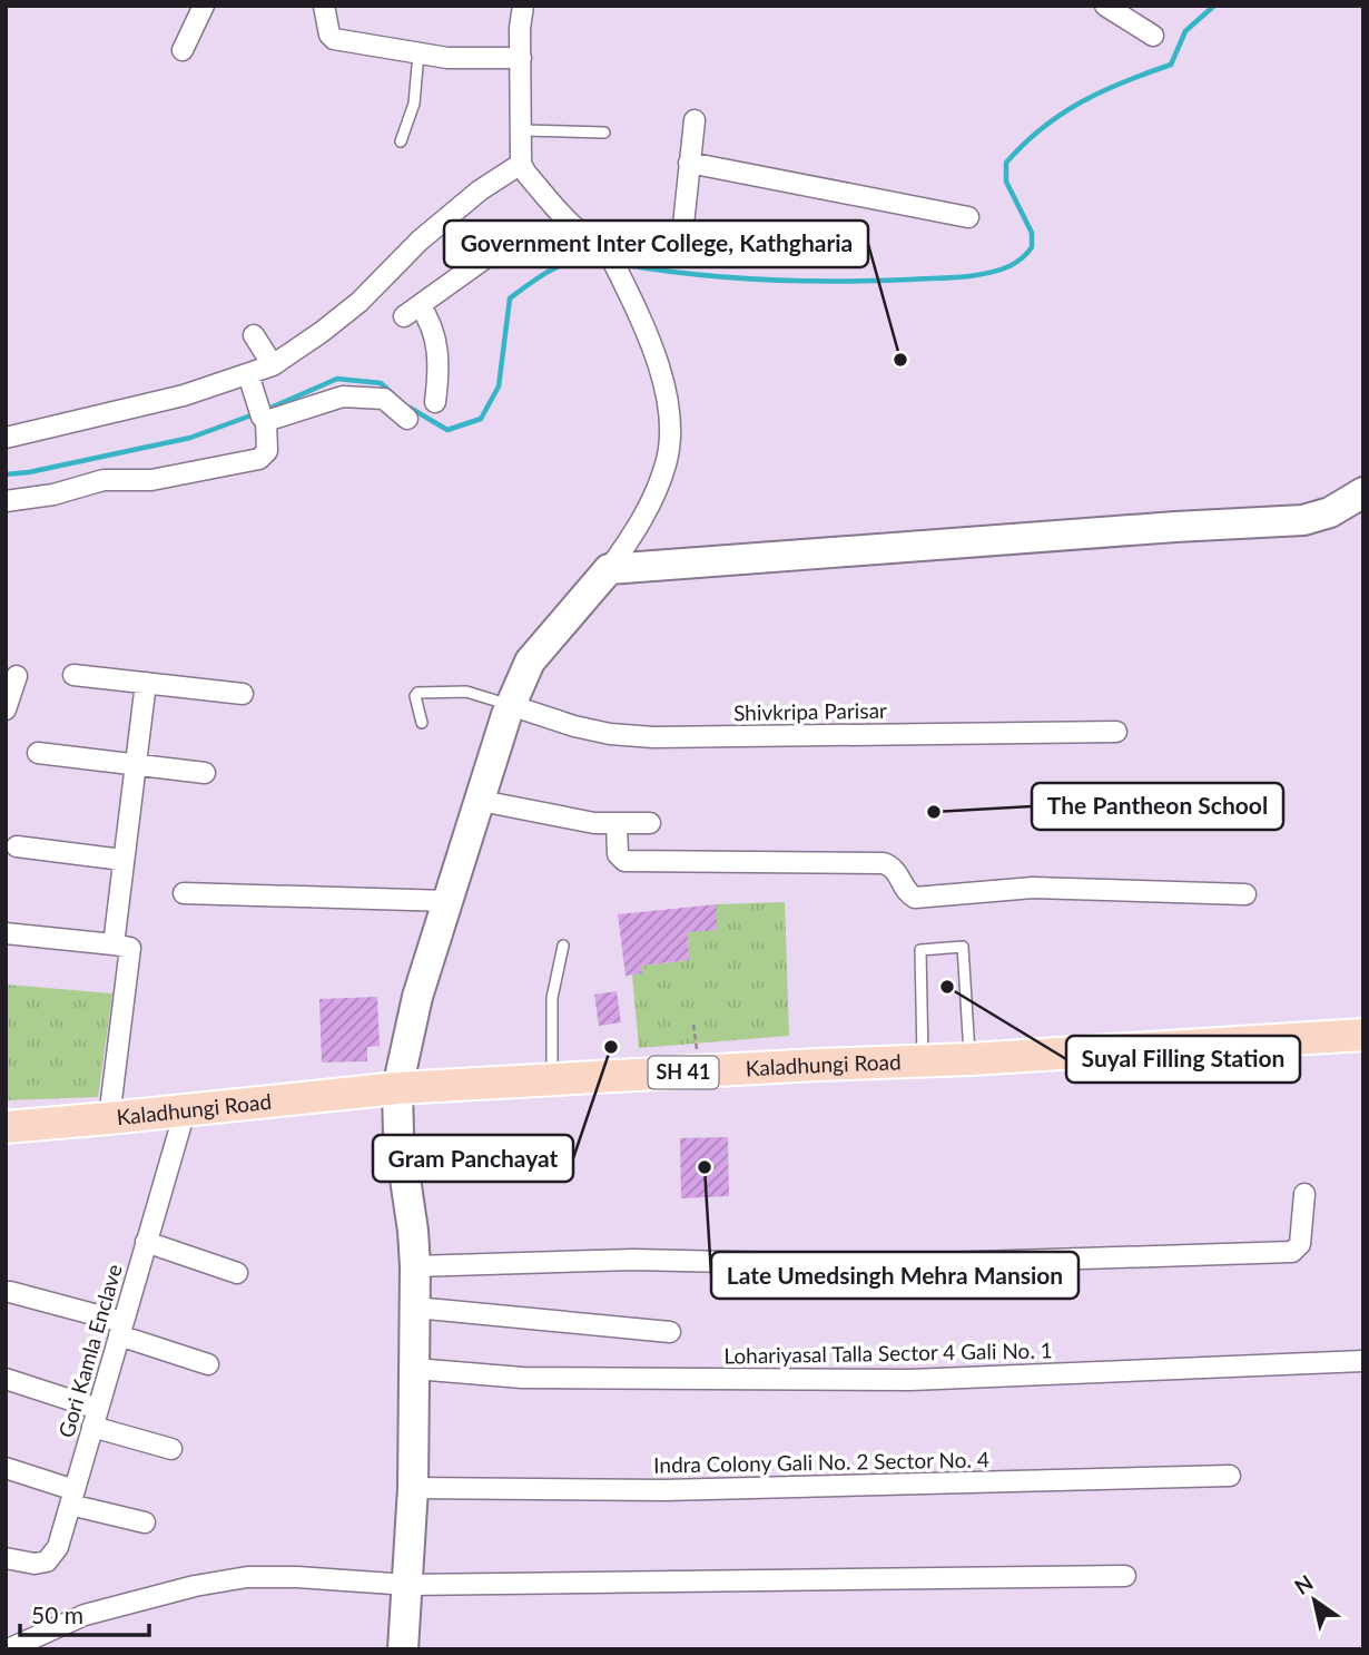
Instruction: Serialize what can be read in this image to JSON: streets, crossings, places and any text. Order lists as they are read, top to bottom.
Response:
{
  "streets": {
    "main road": ["Kaladhungi Road", "SH 41"],
    "street": [
      "Shivkripa Parisar",
      "Gori Kamla Enclave",
      "Lohariyasal Talla Sector 4 Gali No. 1",
      "Indra Colony Gali No. 2 Sector No. 4"
    ]
  },
  "crossings": [
    ["Kaladhungi Road", "Gori Kamla Enclave"]
  ],
  "places": [
    "Government Inter College, Kathgharia",
    "The Pantheon School",
    "Suyal Filling Station",
    "Gram Panchayat",
    "Late Umedsingh Mehra Mansion"
  ],
  "scale_bar": "50 m",
  "north": "top left"
}
